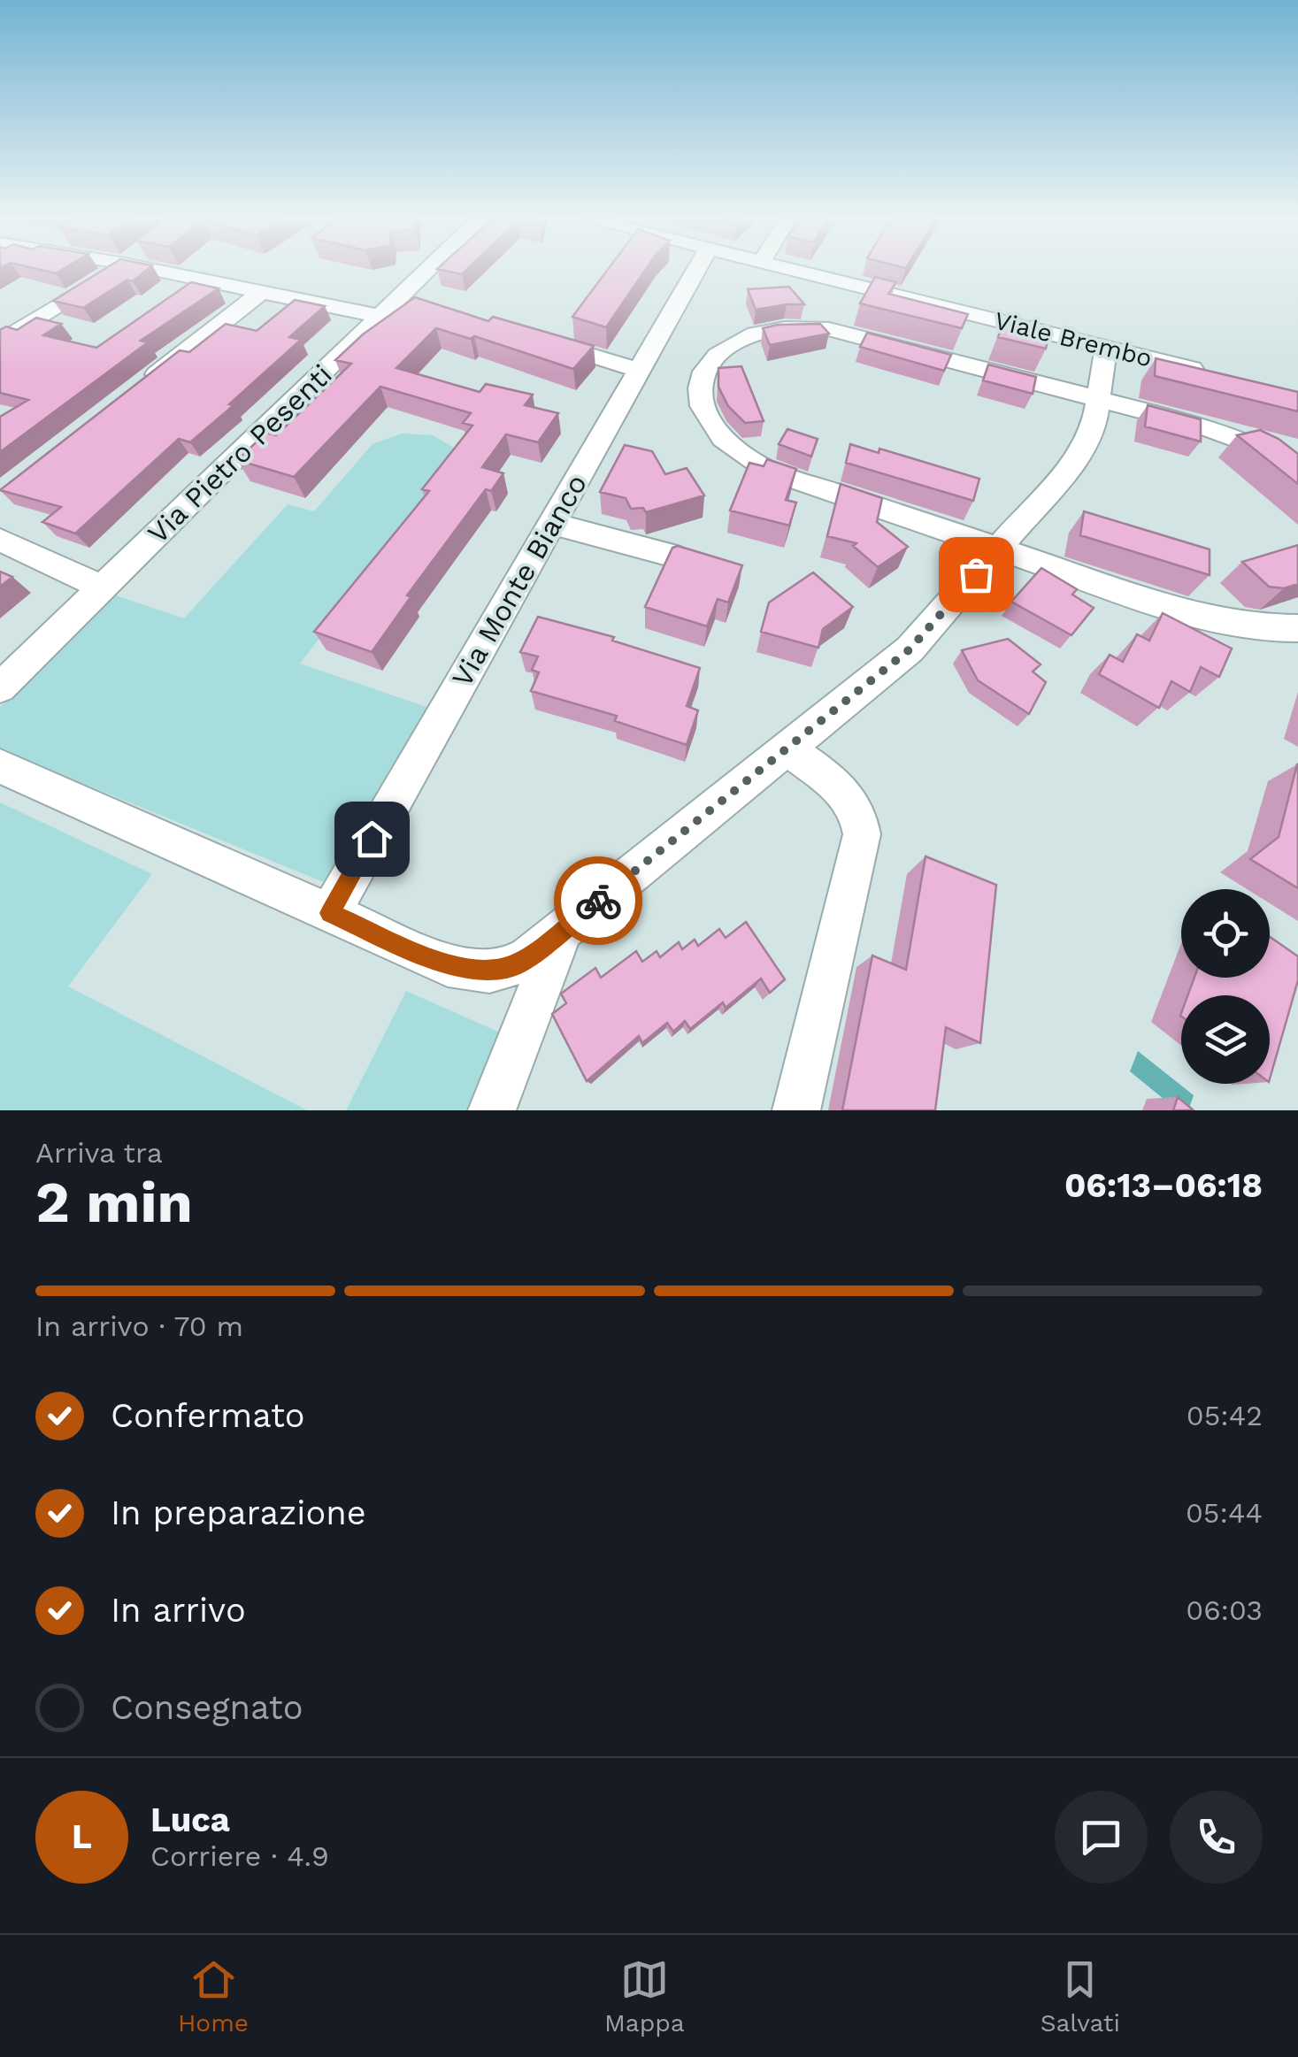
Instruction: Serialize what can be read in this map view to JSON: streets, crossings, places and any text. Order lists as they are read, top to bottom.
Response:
{
  "streets": {
    "street": ["Viale Brembo", "Via Pietro Pesenti", "Via Monte Bianco"]
  },
  "page": {
    "heading": ["2 min", "Arriva tra", "06:13–06:18"],
    "panel": ["Luca", "Corriere · 4.9"],
    "bar": "In arrivo · 70 m",
    "list": [
      ["Confermato", "05:42"],
      ["In preparazione", "05:44"],
      ["In arrivo", "06:03"],
      "Consegnato"
    ],
    "round": "L",
    "tabs": ["Home", "Mappa", "Salvati"]
  }
}
